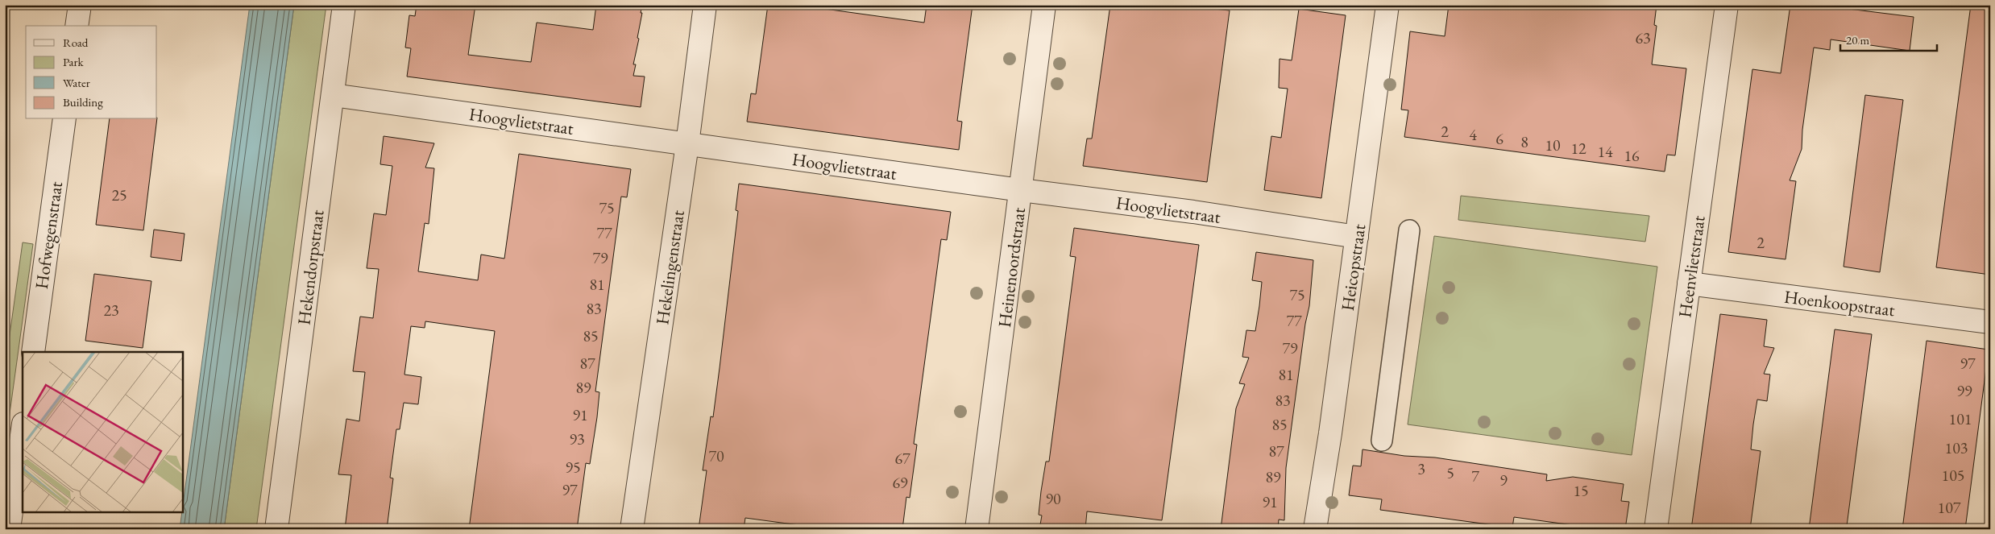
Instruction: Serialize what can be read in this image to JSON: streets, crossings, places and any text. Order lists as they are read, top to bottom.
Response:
{
  "streets": {
    "street": [
      "Hoogvlietstraat",
      "Hofwegenstraat",
      "Heenvlietstraat",
      "Hekendorpstraat",
      "Hekelingenstraat",
      "Heinenoordstraat",
      "Heicopstraat",
      "Hoenkoopstraat"
    ]
  },
  "crossings": [
    ["Hoogvlietstraat", "Hekendorpstraat"],
    ["Hoogvlietstraat", "Hekelingenstraat"],
    ["Hoogvlietstraat", "Heinenoordstraat"],
    ["Hoogvlietstraat", "Heicopstraat"],
    ["Heenvlietstraat", "Hoenkoopstraat"]
  ],
  "house_numbers": [
    "63",
    "2",
    "4",
    "6",
    "8",
    "10",
    "12",
    "14",
    "16",
    "25",
    "75",
    "77",
    "2",
    "79",
    "81",
    "75",
    "83",
    "23",
    "77",
    "85",
    "79",
    "87",
    "97",
    "81",
    "89",
    "99",
    "83",
    "91",
    "101",
    "85",
    "93",
    "103",
    "87",
    "70",
    "67",
    "95",
    "3",
    "5",
    "105",
    "7",
    "89",
    "9",
    "69",
    "97",
    "15",
    "90",
    "91",
    "107"
  ],
  "legend": [
    "Road",
    "Park",
    "Water",
    "Building"
  ],
  "scale_bar": "20 m"
}
